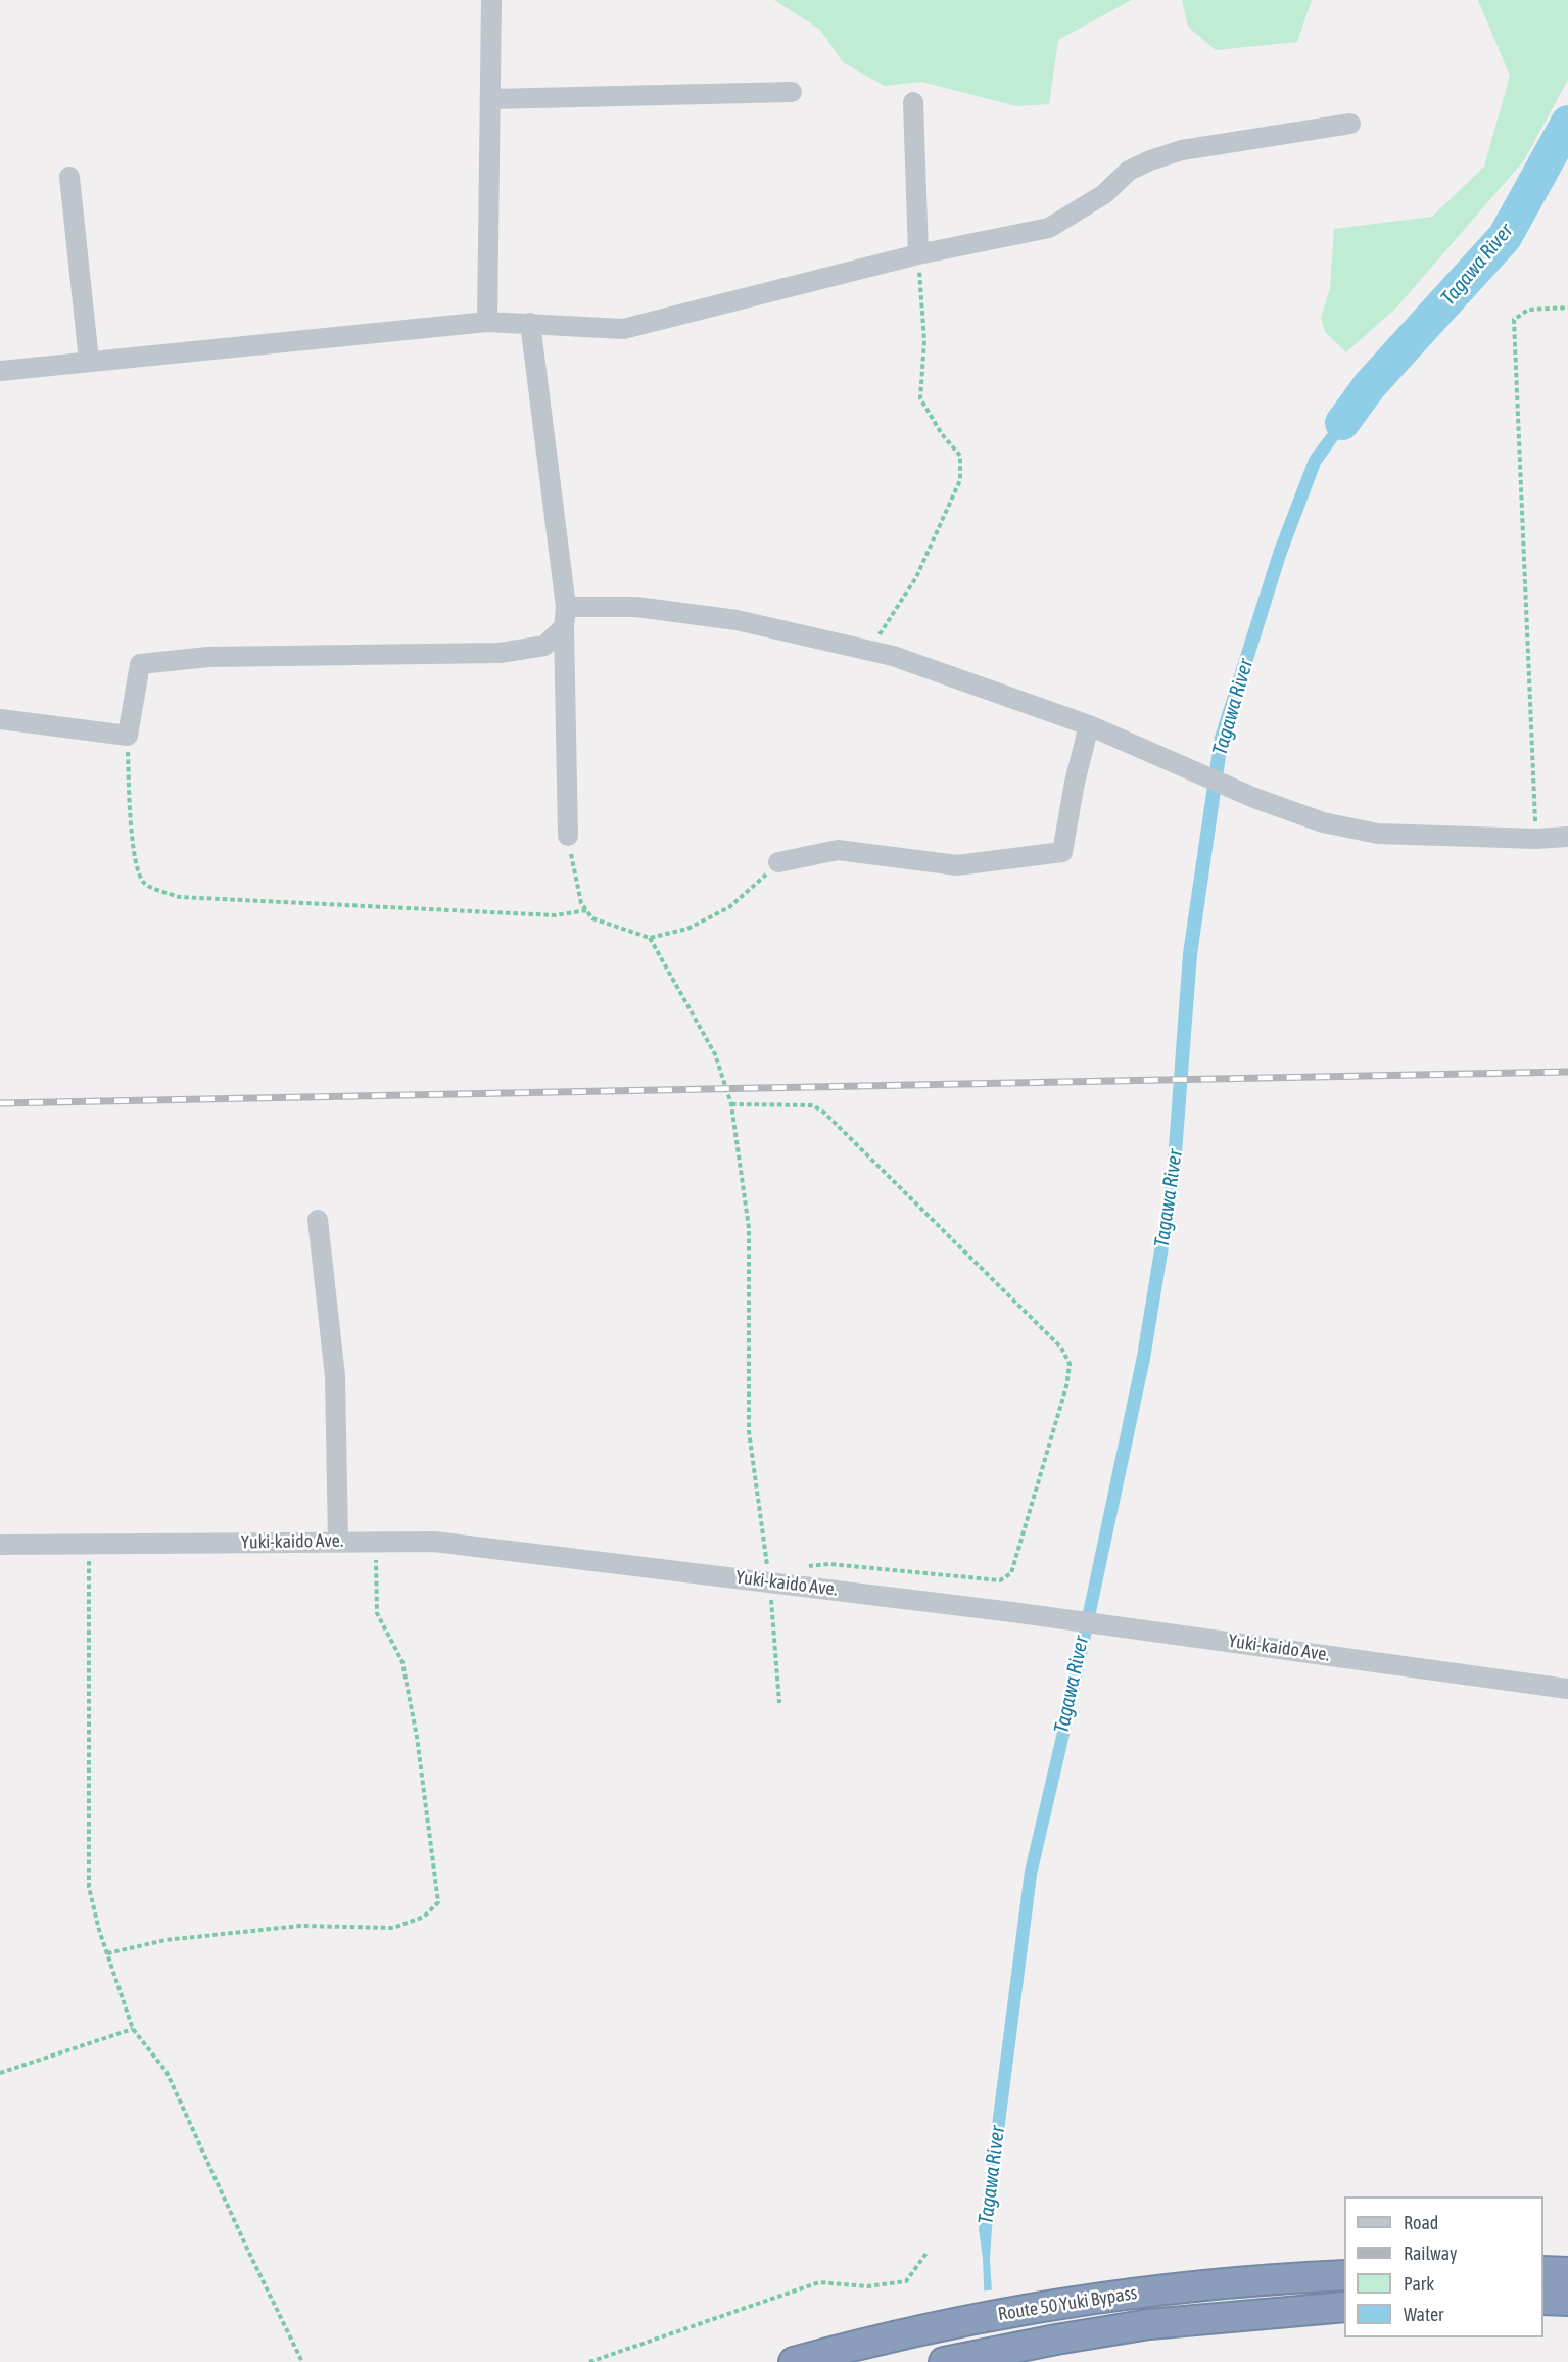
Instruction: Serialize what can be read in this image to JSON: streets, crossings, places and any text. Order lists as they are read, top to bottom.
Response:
{
  "streets": {
    "highway": ["Route 50 Yuki Bypass"],
    "street": ["Yuki-kaido Ave."]
  },
  "water": ["Tagawa River"],
  "legend": [
    "Road",
    "Railway",
    "Park",
    "Water"
  ]
}
